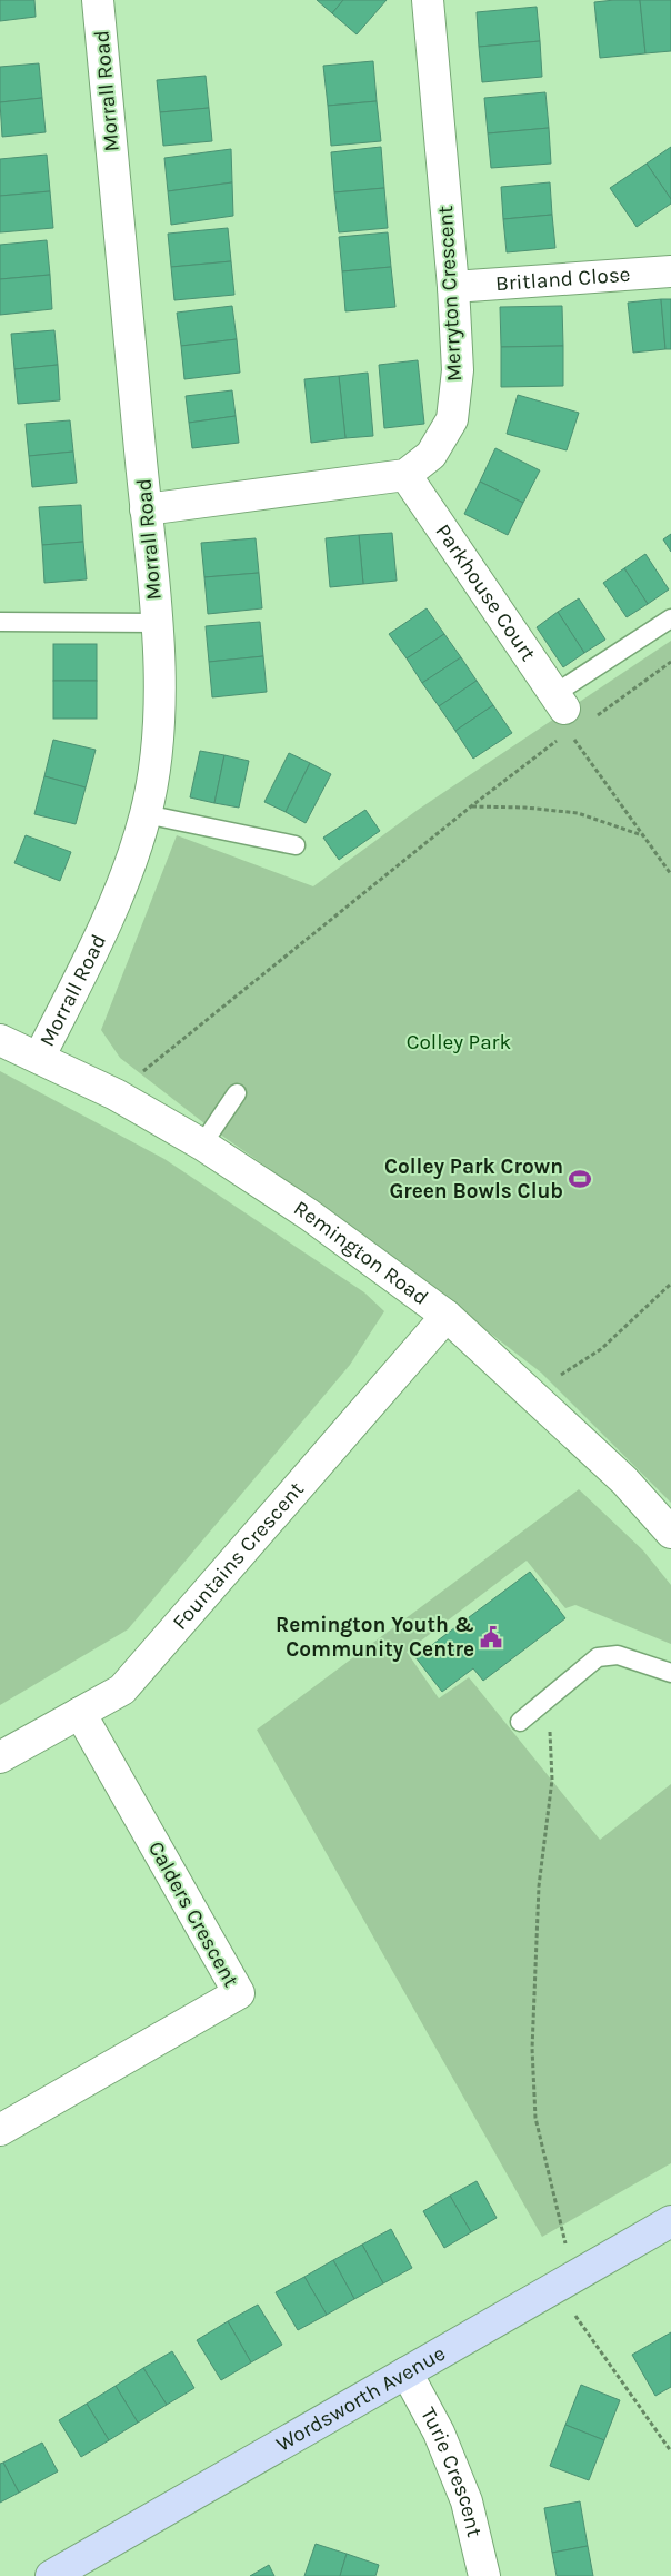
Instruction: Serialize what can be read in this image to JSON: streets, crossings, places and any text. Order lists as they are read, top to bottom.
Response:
{
  "streets": {
    "street": [
      "Morrall Road",
      "Britland Close",
      "Merryton Crescent",
      "Parkhouse Court",
      "Remington Road",
      "Fountains Crescent",
      "Calders Crescent",
      "Wordsworth Avenue",
      "Turie Crescent"
    ]
  },
  "crossings": [
    ["Morrall Road", "Merryton Crescent"],
    ["Morrall Road", "Remington Road"],
    ["Britland Close", "Merryton Crescent"],
    ["Merryton Crescent", "Parkhouse Court"],
    ["Remington Road", "Fountains Crescent"],
    ["Fountains Crescent", "Calders Crescent"],
    ["Wordsworth Avenue", "Turie Crescent"]
  ],
  "parks": ["Colley Park"],
  "places": {
    "sports": ["Colley Park Crown Green Bowls Club"],
    "public building": ["Remington Youth & Community Centre"]
  }
}
